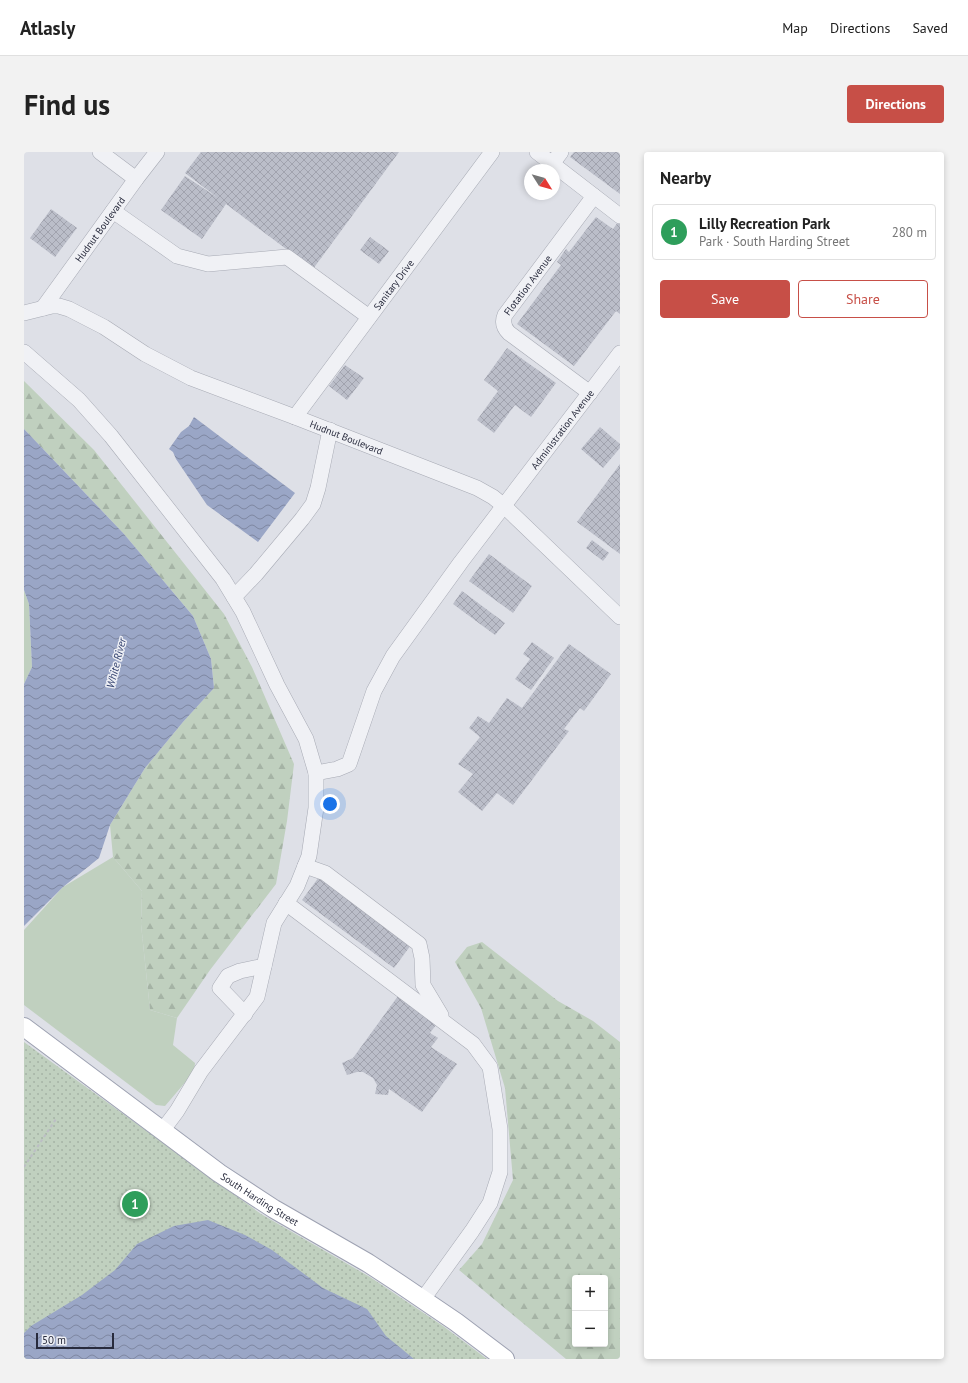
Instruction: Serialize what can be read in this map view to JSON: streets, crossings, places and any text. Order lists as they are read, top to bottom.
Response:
{
  "streets": {
    "main road": ["South Harding Street"],
    "street": [
      "Hudnut Boulevard",
      "Sanitary Drive",
      "Flotation Avenue",
      "Administration Avenue"
    ]
  },
  "crossings": [
    ["Hudnut Boulevard", "Sanitary Drive"],
    ["Hudnut Boulevard", "Administration Avenue"],
    ["Flotation Avenue", "Administration Avenue"]
  ],
  "water": ["White River"],
  "scale_bar": "50 m",
  "north": "bottom right",
  "page": {
    "header": "Atlasly",
    "nav": ["Map", "Directions", "Saved"],
    "buttons": [
      "Directions",
      ["Save", "Share"]
    ],
    "title": "Find us",
    "heading": "Nearby",
    "list": [
      {
        "mark": "1",
        "name": "Lilly Recreation Park",
        "note": "Park · South Harding Street",
        "value": "280 m"
      }
    ],
    "pins": "1",
    "map_buttons": ["+", "−"],
    "scale": "50 m"
  }
}
